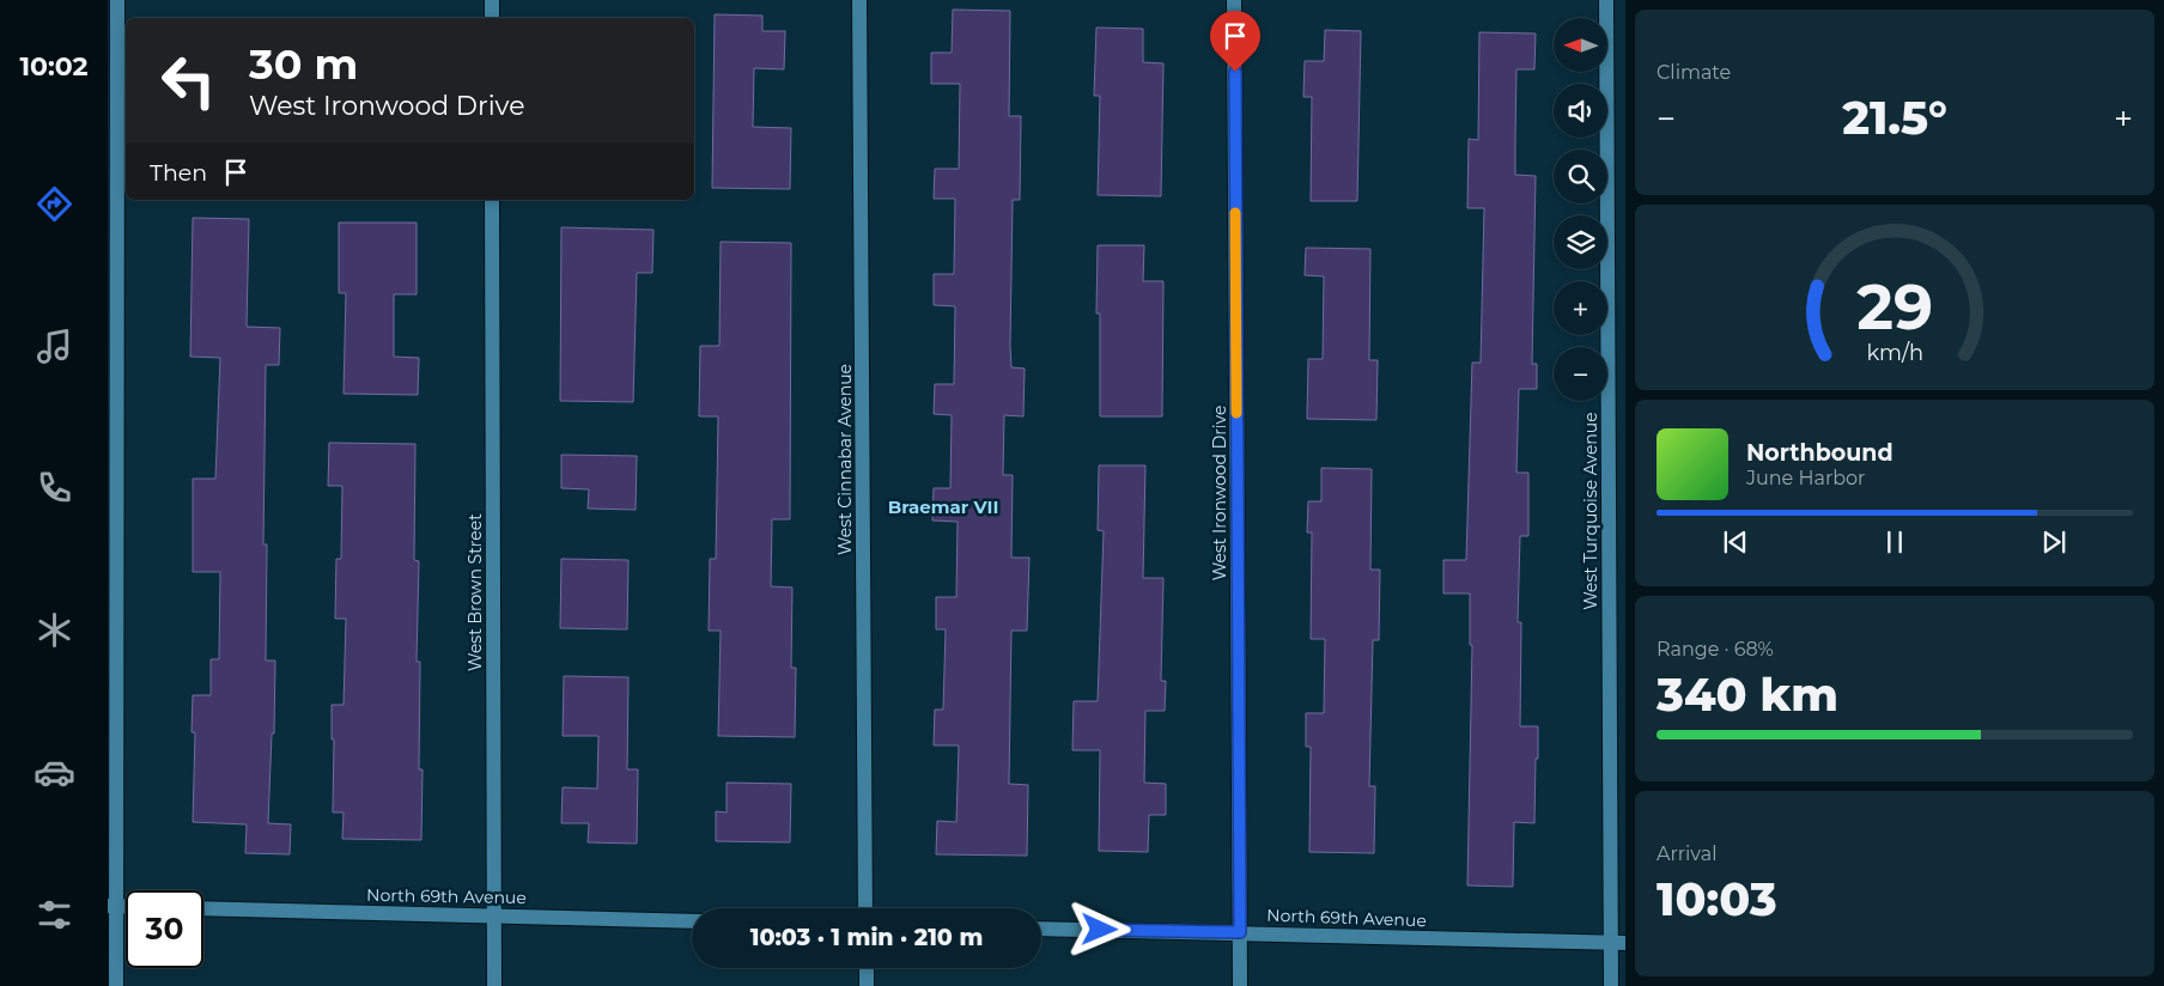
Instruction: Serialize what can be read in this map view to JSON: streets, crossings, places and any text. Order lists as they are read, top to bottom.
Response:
{
  "streets": {
    "street": [
      "West Cinnabar Avenue",
      "West Ironwood Drive",
      "West Turquoise Avenue",
      "West Brown Street",
      "North 69th Avenue"
    ]
  },
  "crossings": [
    ["West Ironwood Drive", "North 69th Avenue"],
    ["West Turquoise Avenue", "North 69th Avenue"],
    ["West Brown Street", "North 69th Avenue"]
  ],
  "districts": ["Braemar VII"],
  "north": "left",
  "page": {
    "tabs": "10:02",
    "tile": [
      "Climate",
      ["Range · 68%", "340 km"],
      ["Arrival", "10:03"]
    ],
    "map_buttons": ["+", "−"],
    "turn": ["30 m", "West Ironwood Drive"],
    "heat": ["−", "21.5°", "+"],
    "then": "Then",
    "song": ["Northbound", "June Harbor"],
    "limit": "30",
    "trip": "10:03 · 1 min · 210 m",
    "gauge": ["29", "km/h"]
  }
}
